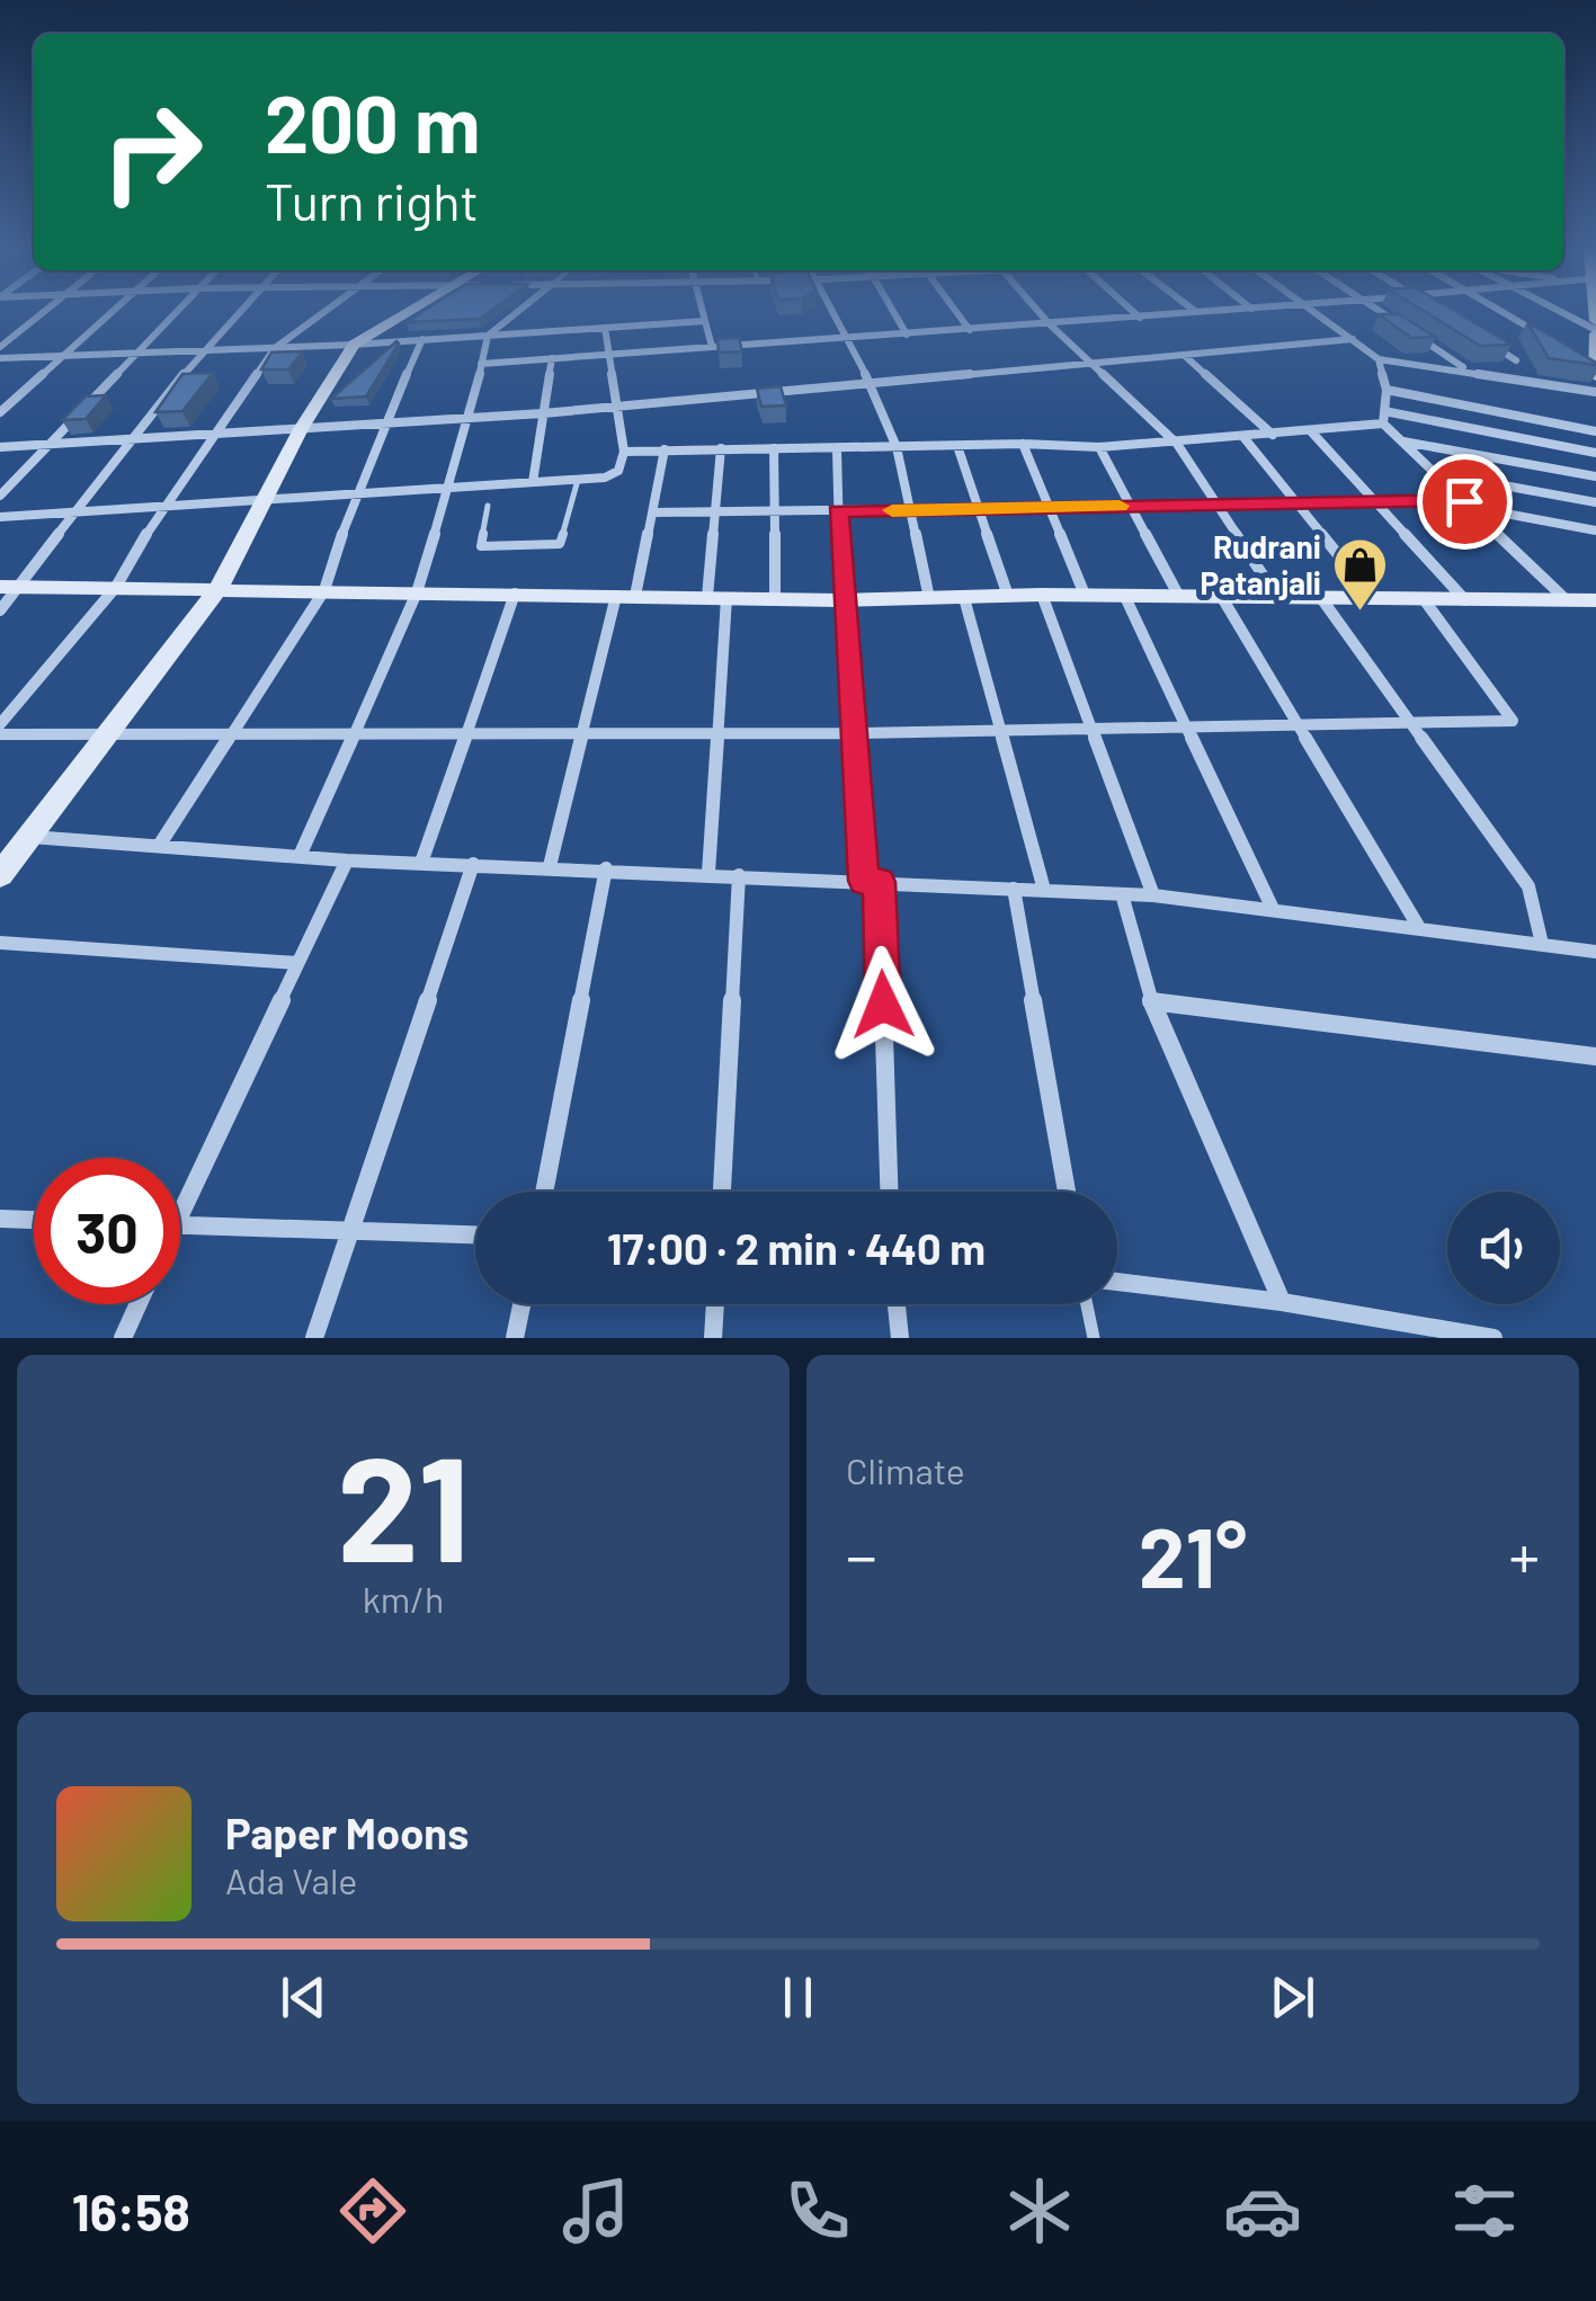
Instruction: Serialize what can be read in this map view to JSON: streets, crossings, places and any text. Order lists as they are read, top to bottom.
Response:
{
  "places": {
    "shop": ["Rudrani Patanjali"]
  },
  "page": {
    "turn": ["200 m", "Turn right"],
    "limit": "30",
    "trip": "17:00 · 2 min · 440 m",
    "tile": [
      ["21", "km/h"],
      "Climate"
    ],
    "heat": ["−", "21°", "+"],
    "song": ["Paper Moons", "Ada Vale"],
    "tabs": "16:58"
  }
}
